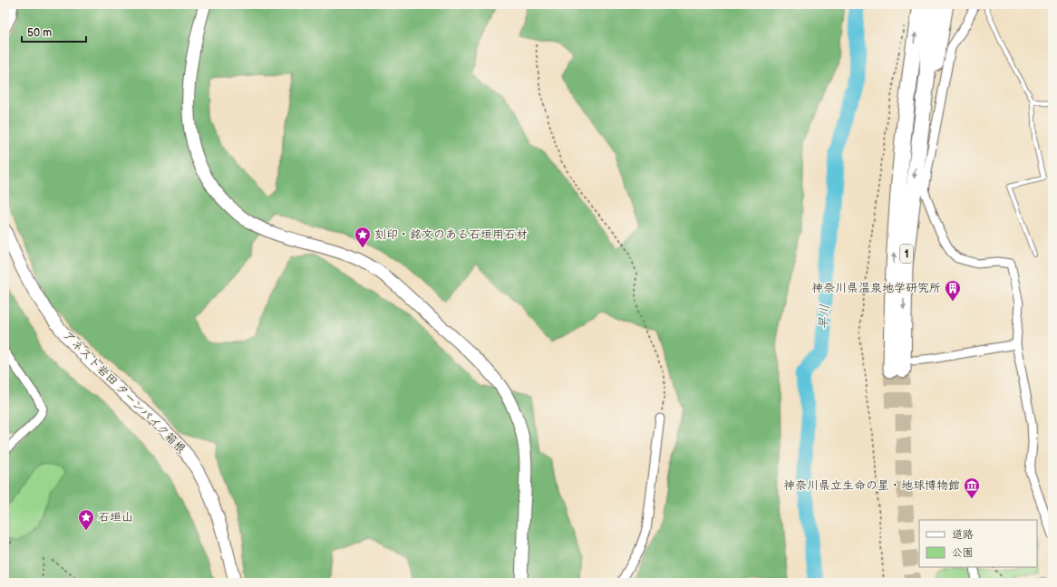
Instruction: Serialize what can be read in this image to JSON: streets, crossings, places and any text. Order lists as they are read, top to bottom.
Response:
{
  "streets": {
    "highway": ["1"],
    "street": ["アネスト岩田 ターンパイク箱根"]
  },
  "water": ["早川"],
  "places": {
    "place": ["刻印・銘文のある石垣用石材", "石垣山"],
    "building": ["神奈川県温泉地学研究所"],
    "museum": ["神奈川県立生命の星・地球博物館"]
  },
  "legend": ["道路", "公園"],
  "scale_bar": "50 m"
}
